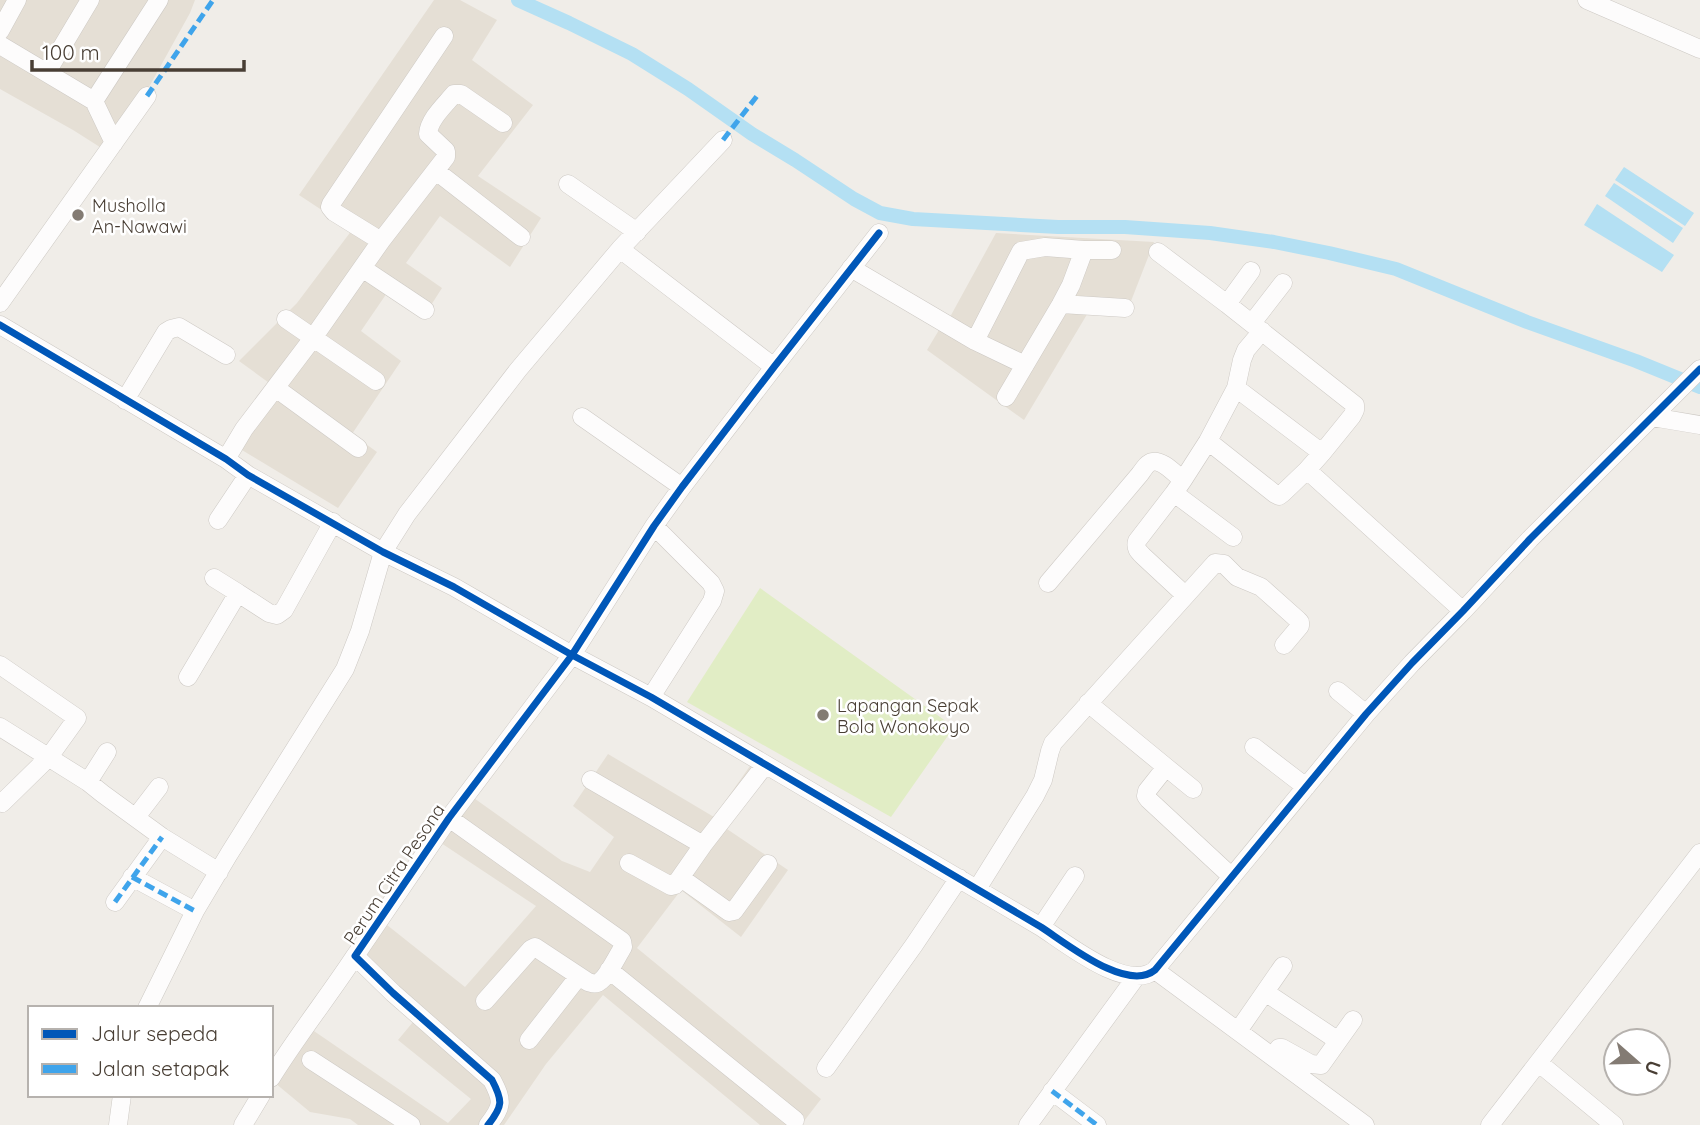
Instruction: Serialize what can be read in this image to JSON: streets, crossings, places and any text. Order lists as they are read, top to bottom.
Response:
{
  "streets": {
    "street": ["Perum Citra Pesona"]
  },
  "places": ["Musholla An-Nawawi", "Lapangan Sepak Bola Wonokoyo"],
  "legend": ["Jalur sepeda", "Jalan setapak"],
  "scale_bar": "100 m",
  "north": "right"
}
